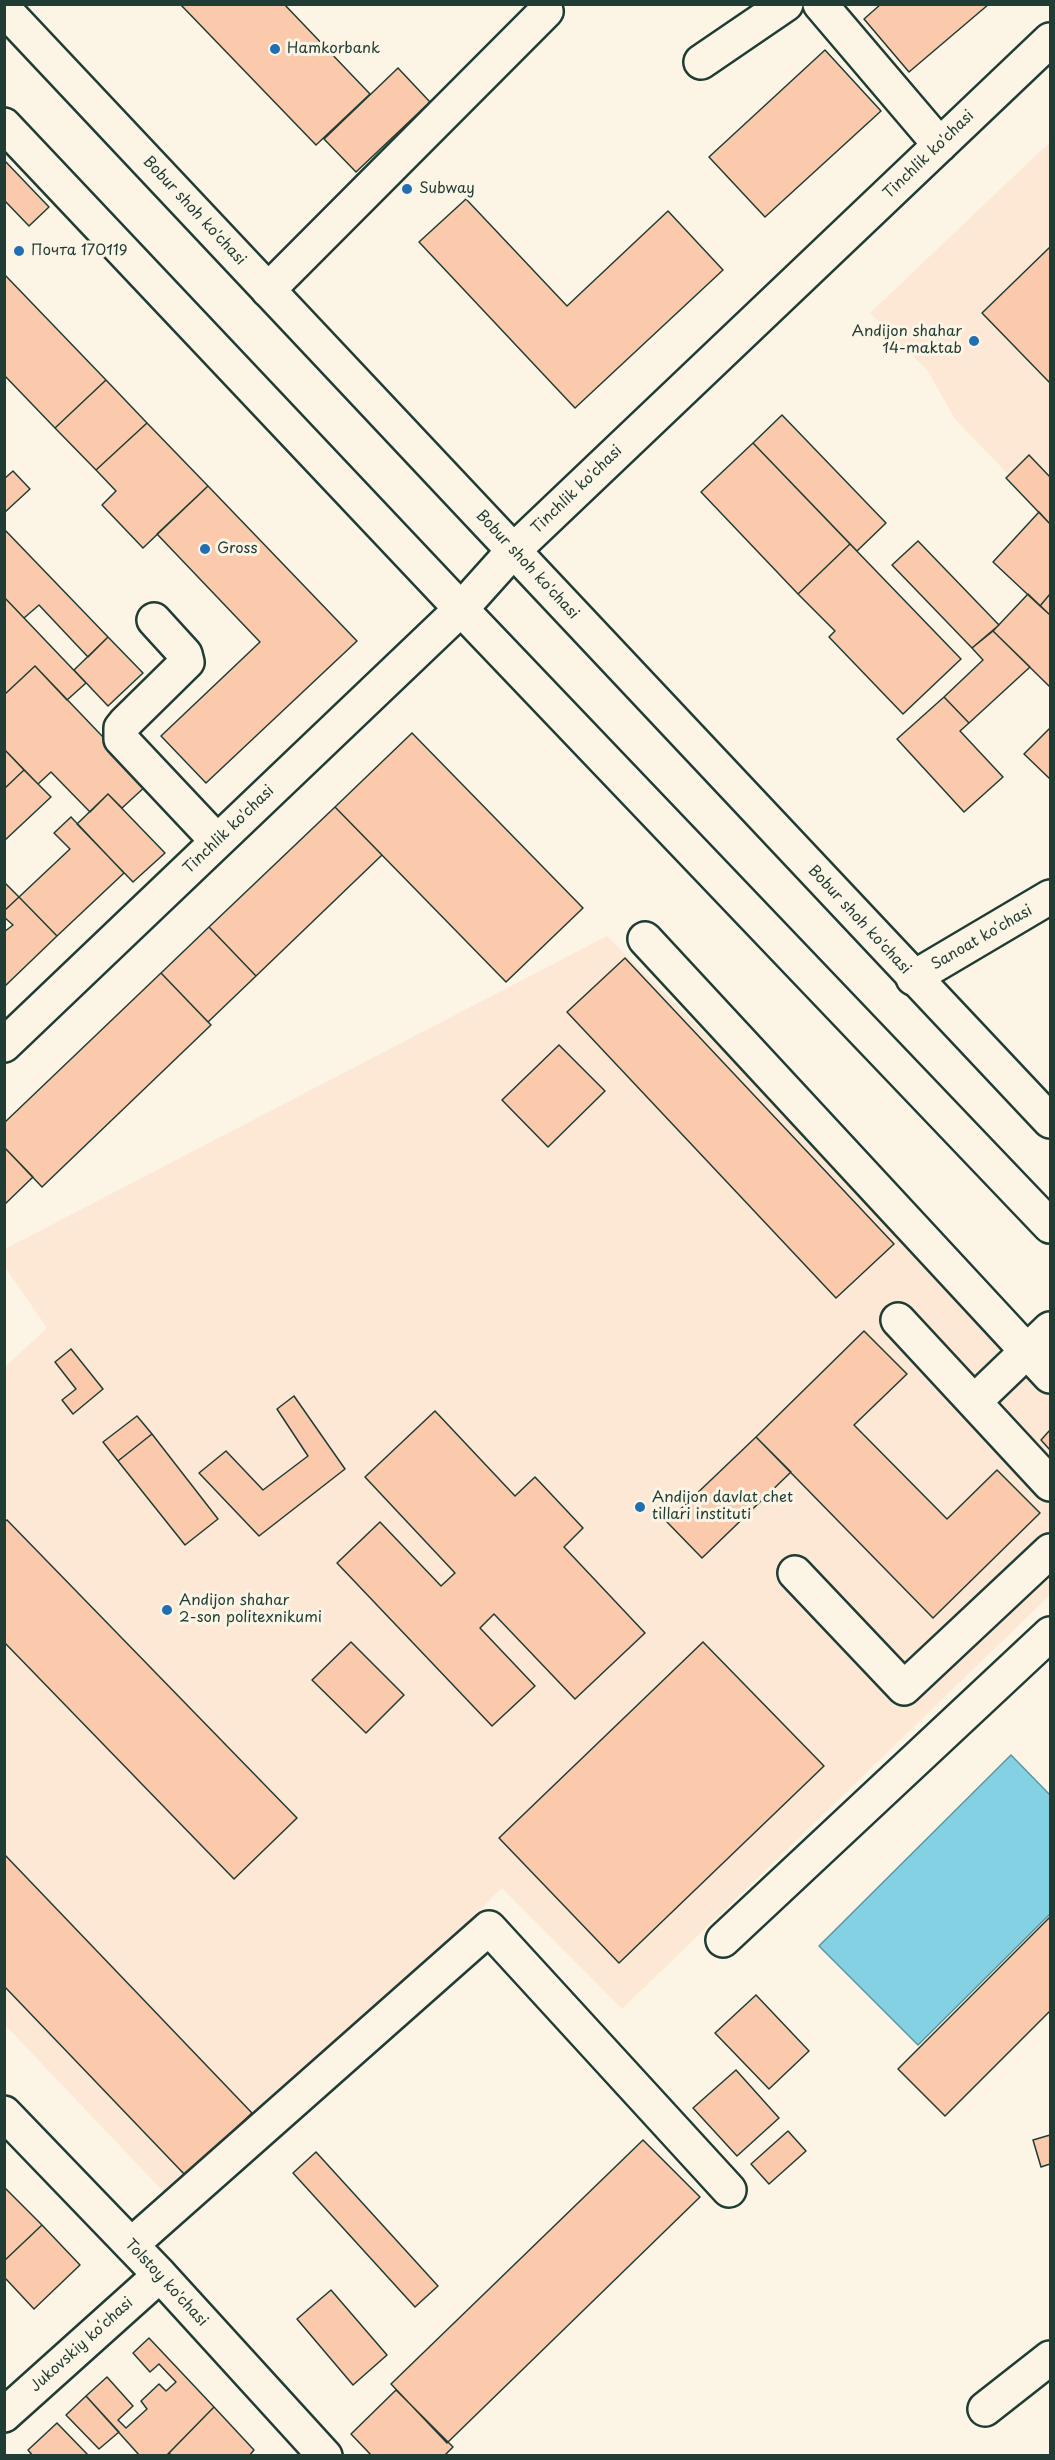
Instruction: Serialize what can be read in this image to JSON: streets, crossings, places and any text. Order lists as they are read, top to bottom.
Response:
{
  "streets": {
    "main road": [
      "Tinchlik ko'chasi",
      "Bobur shoh ko'chasi",
      "Sanoat koʻchasi",
      "Tolstoy ko'chasi",
      "Jukovskiy koʻchasi"
    ]
  },
  "crossings": [
    ["Tinchlik ko'chasi", "Bobur shoh ko'chasi"],
    ["Bobur shoh ko'chasi", "Sanoat koʻchasi"],
    ["Tolstoy ko'chasi", "Jukovskiy koʻchasi"]
  ],
  "places": [
    "Hamkorbank",
    "Subway",
    "Почта 170119",
    "Andijon shahar 14-maktab",
    "Gross",
    "Andijon davlat chet tillari instituti",
    "Andijon shahar 2-son politexnikumi"
  ]
}
